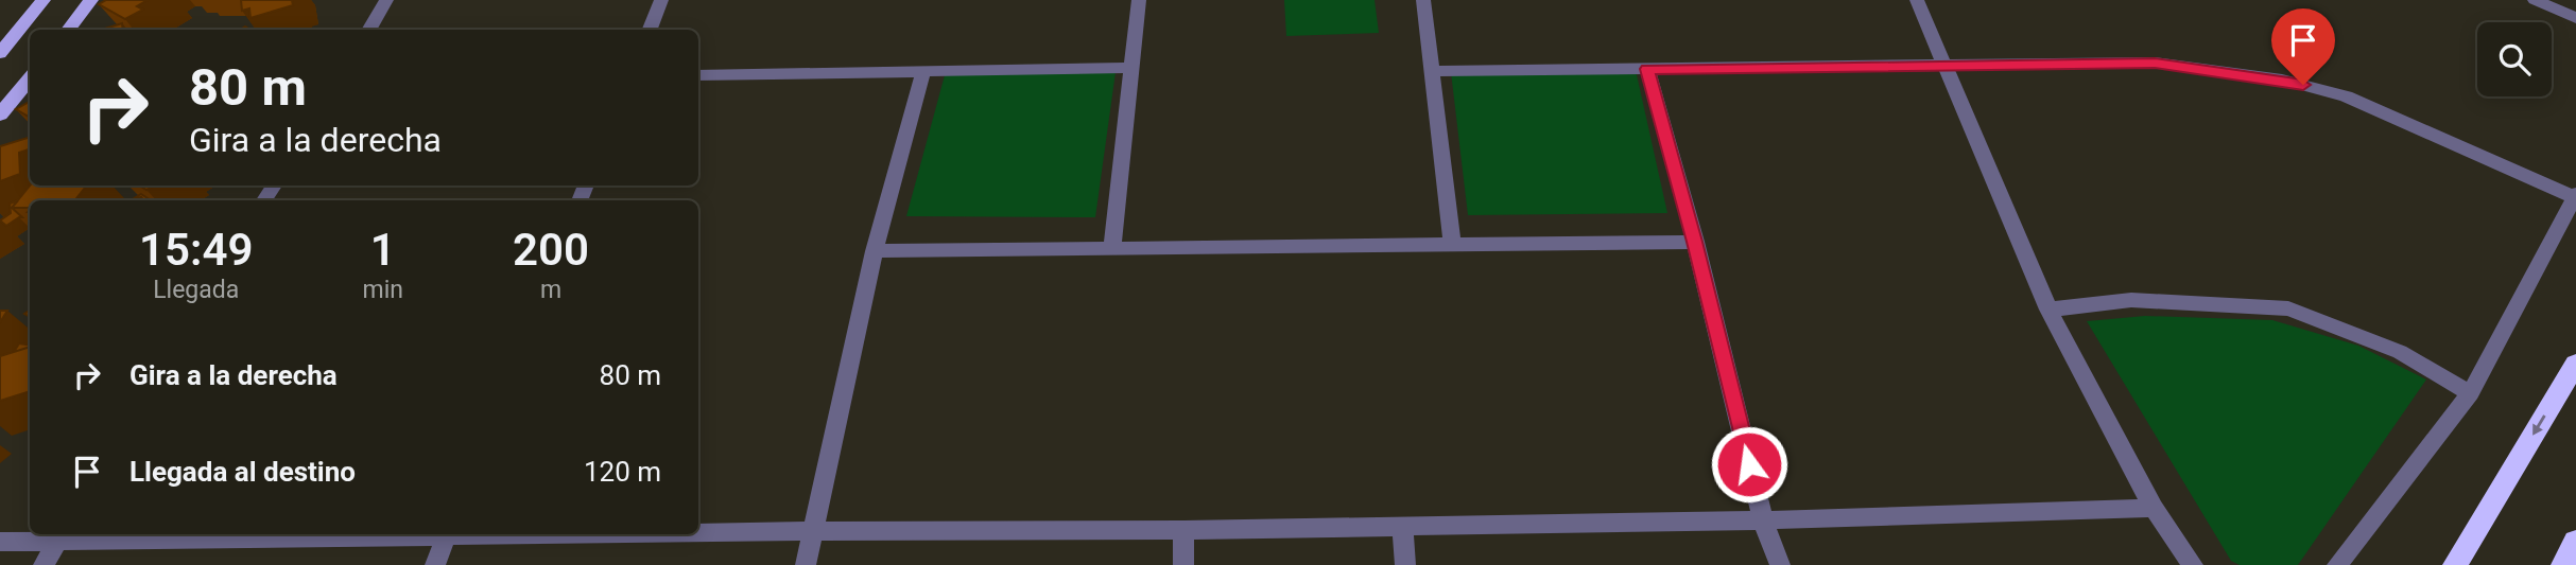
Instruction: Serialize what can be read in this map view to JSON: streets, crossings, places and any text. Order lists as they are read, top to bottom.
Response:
{
  "page": {
    "turn": ["80 m", "Gira a la derecha"],
    "eta": [
      "15:49",
      "Llegada",
      "1",
      "min",
      "200",
      "m"
    ],
    "list": [
      {
        "name": "Gira a la derecha",
        "value": "80 m"
      },
      {
        "name": "Llegada al destino",
        "value": "120 m"
      }
    ]
  }
}
